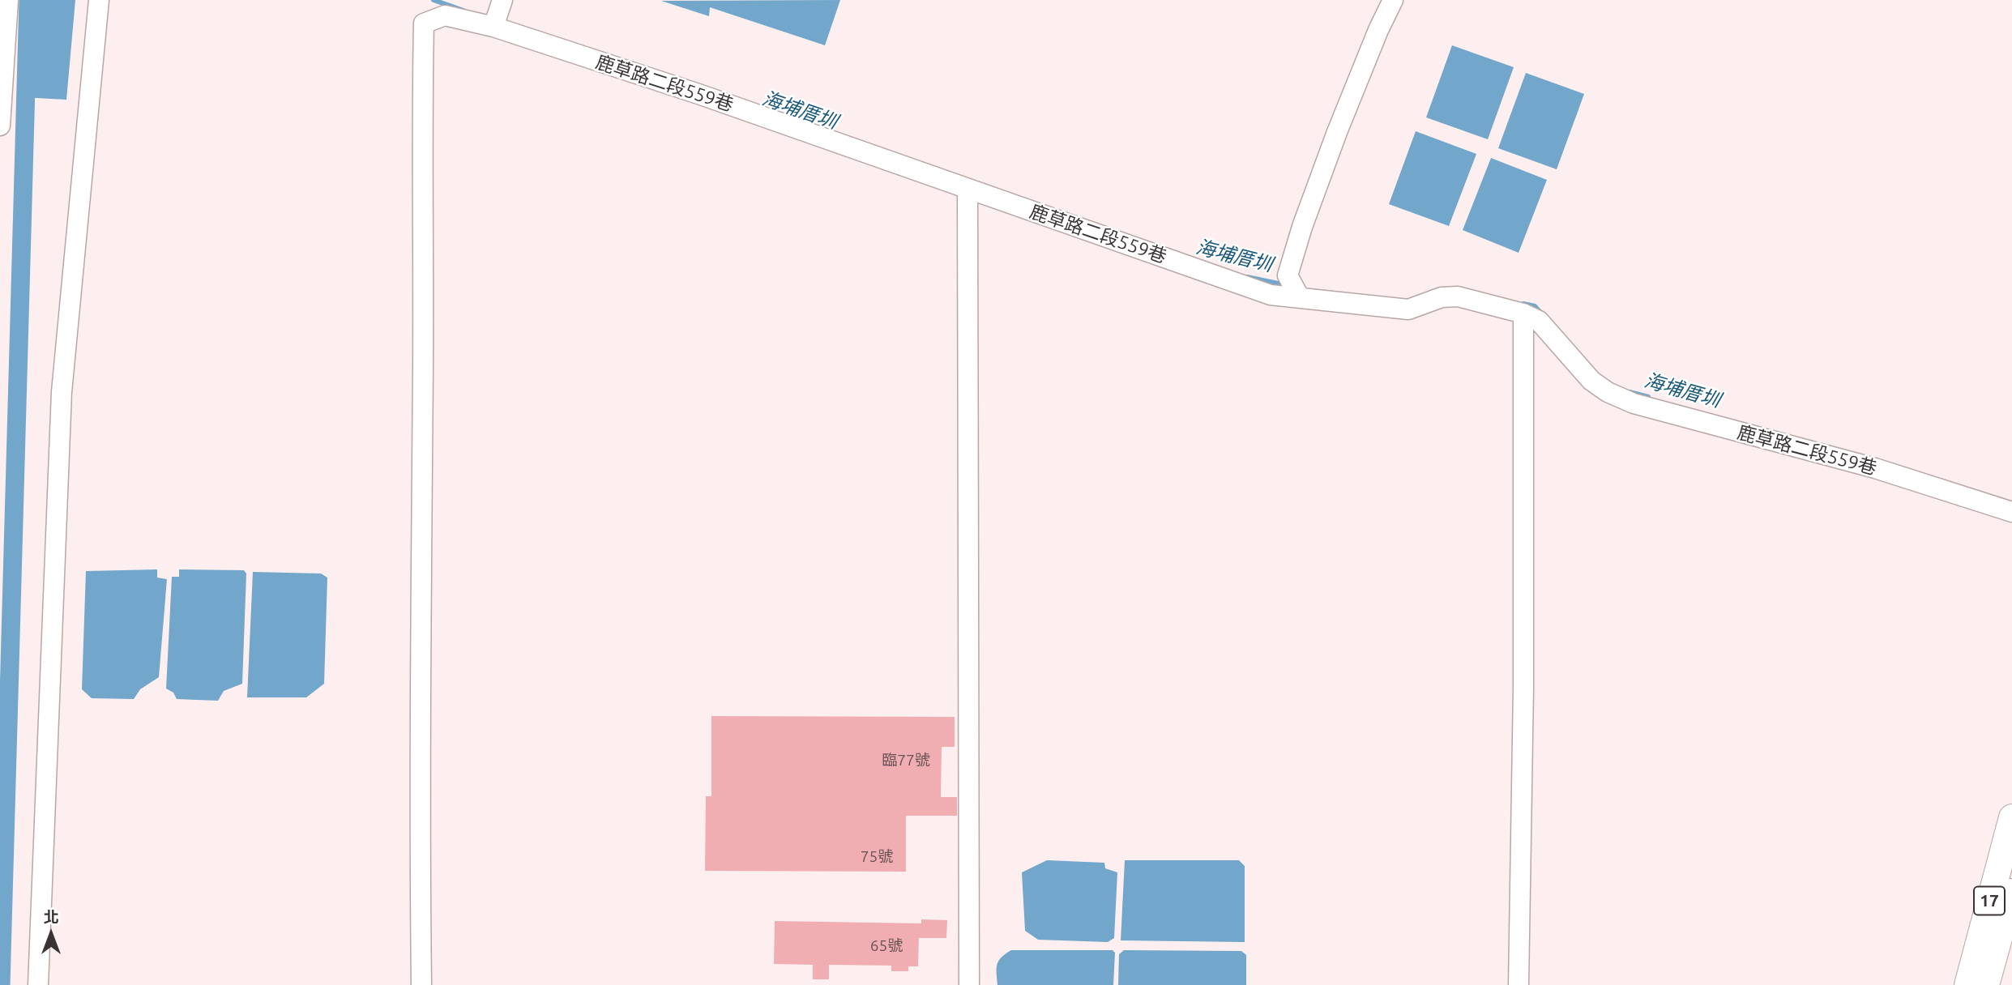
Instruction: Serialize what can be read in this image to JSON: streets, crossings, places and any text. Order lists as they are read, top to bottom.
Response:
{
  "streets": {
    "main road": ["17"],
    "street": ["鹿草路二段559巷"]
  },
  "water": ["海埔厝圳"],
  "house_numbers": ["臨77號", "75號", "65號"],
  "north": "top"
}
